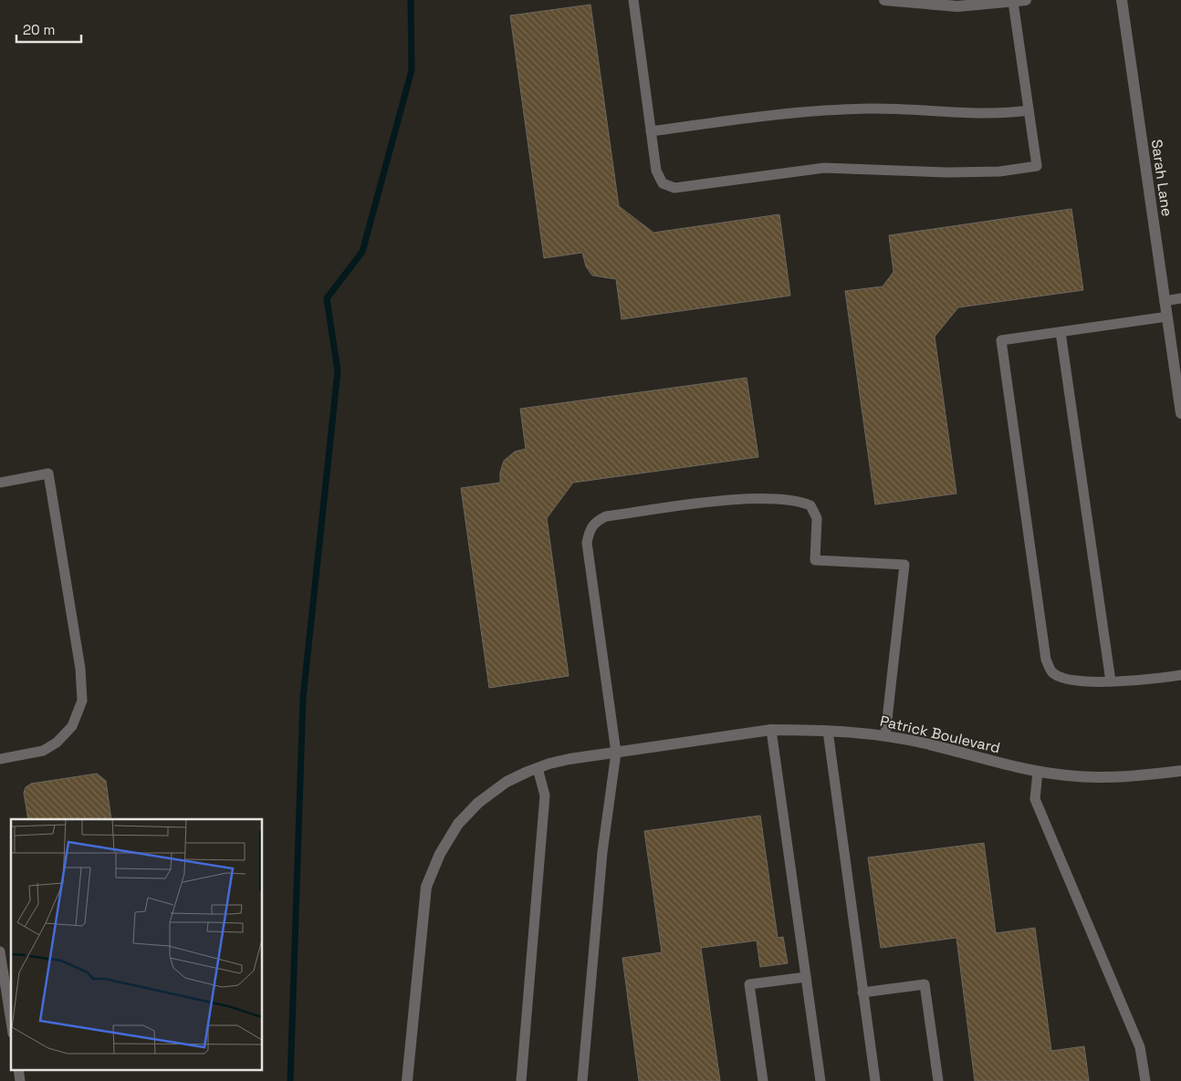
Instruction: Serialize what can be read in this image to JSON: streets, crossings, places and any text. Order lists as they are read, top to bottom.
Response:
{
  "streets": {
    "street": ["Sarah Lane", "Patrick Boulevard"]
  },
  "scale_bar": "20 m"
}
